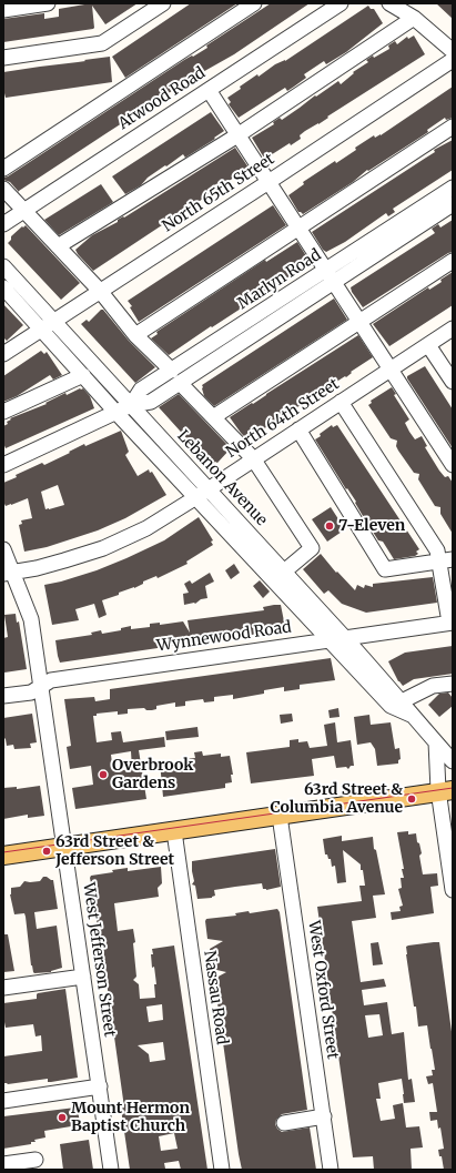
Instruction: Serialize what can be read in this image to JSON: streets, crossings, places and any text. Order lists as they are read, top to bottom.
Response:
{
  "streets": {
    "street": [
      "Atwood Road",
      "North 65th Street",
      "Marlyn Road",
      "North 64th Street",
      "Lebanon Avenue",
      "Wynnewood Road",
      "West Jefferson Street",
      "West Oxford Street",
      "Nassau Road"
    ]
  },
  "crossings": [
    ["North 65th Street", "Lebanon Avenue"],
    ["Marlyn Road", "Lebanon Avenue"],
    ["North 64th Street", "Lebanon Avenue"],
    ["North 64th Street", "West Jefferson Street"],
    ["Lebanon Avenue", "Wynnewood Road"],
    ["Wynnewood Road", "West Jefferson Street"]
  ],
  "places": [
    "7-Eleven",
    "Overbrook Gardens",
    "63rd Street & Columbia Avenue",
    "63rd Street & Jefferson Street",
    "Mount Hermon Baptist Church"
  ]
}
